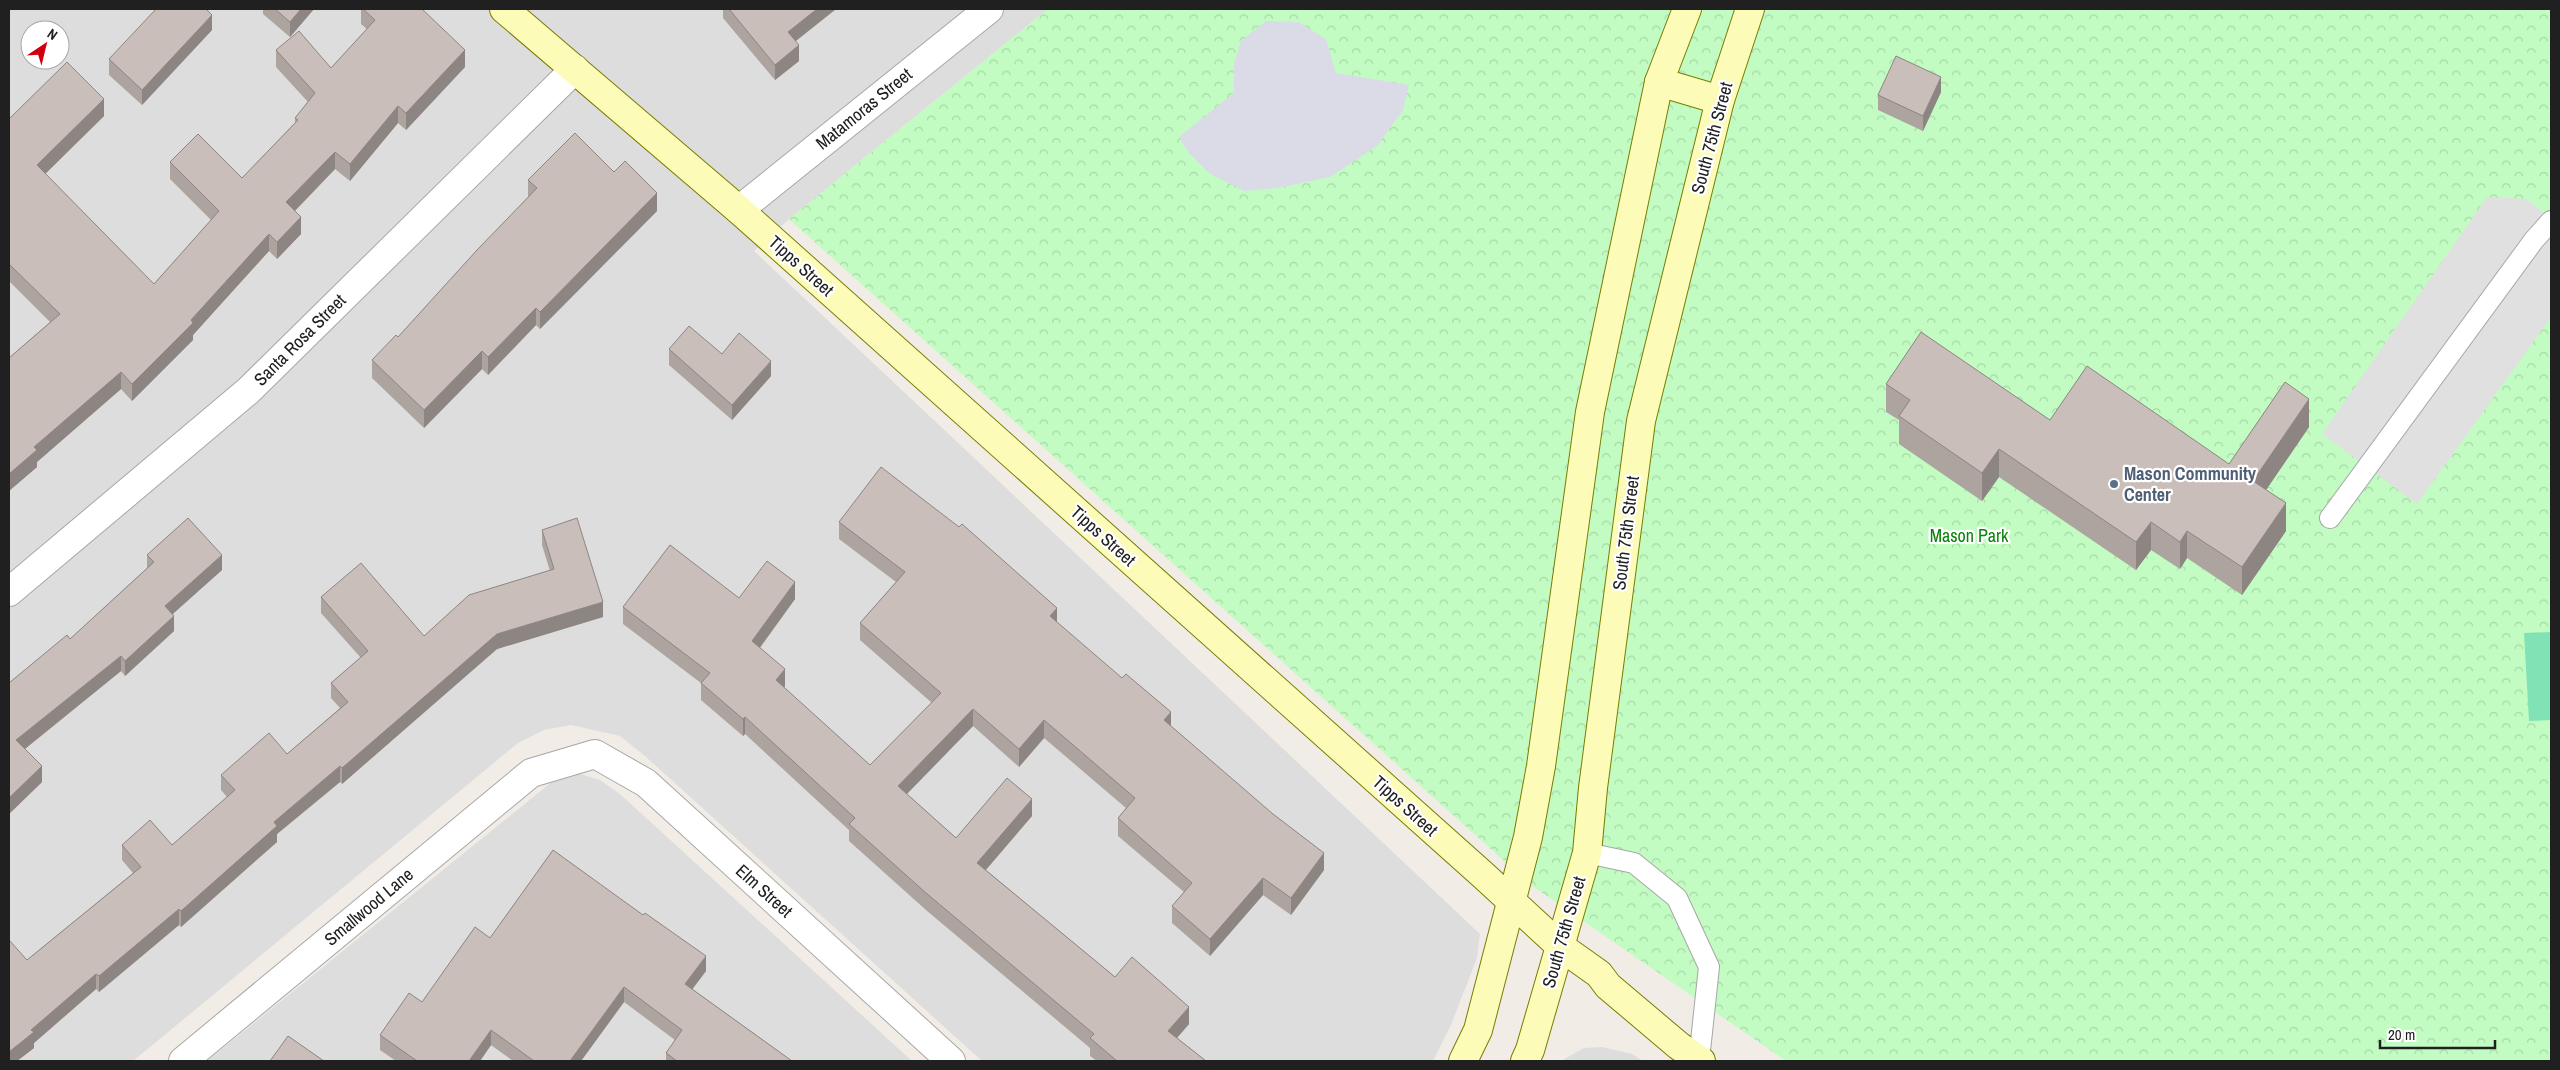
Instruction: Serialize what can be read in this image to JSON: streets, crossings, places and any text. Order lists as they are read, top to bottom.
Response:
{
  "streets": {
    "main road": ["South 75th Street", "Tipps Street"],
    "street": [
      "Matamoras Street",
      "Santa Rosa Street",
      "Elm Street",
      "Smallwood Lane"
    ]
  },
  "crossings": [
    ["Matamoras Street", "Tipps Street"],
    ["South 75th Street", "Tipps Street"],
    ["Tipps Street", "Santa Rosa Street"],
    ["Elm Street", "Smallwood Lane"]
  ],
  "parks": ["Mason Park"],
  "places": ["Mason Community Center"],
  "scale_bar": "20 m",
  "north": "top right"
}
